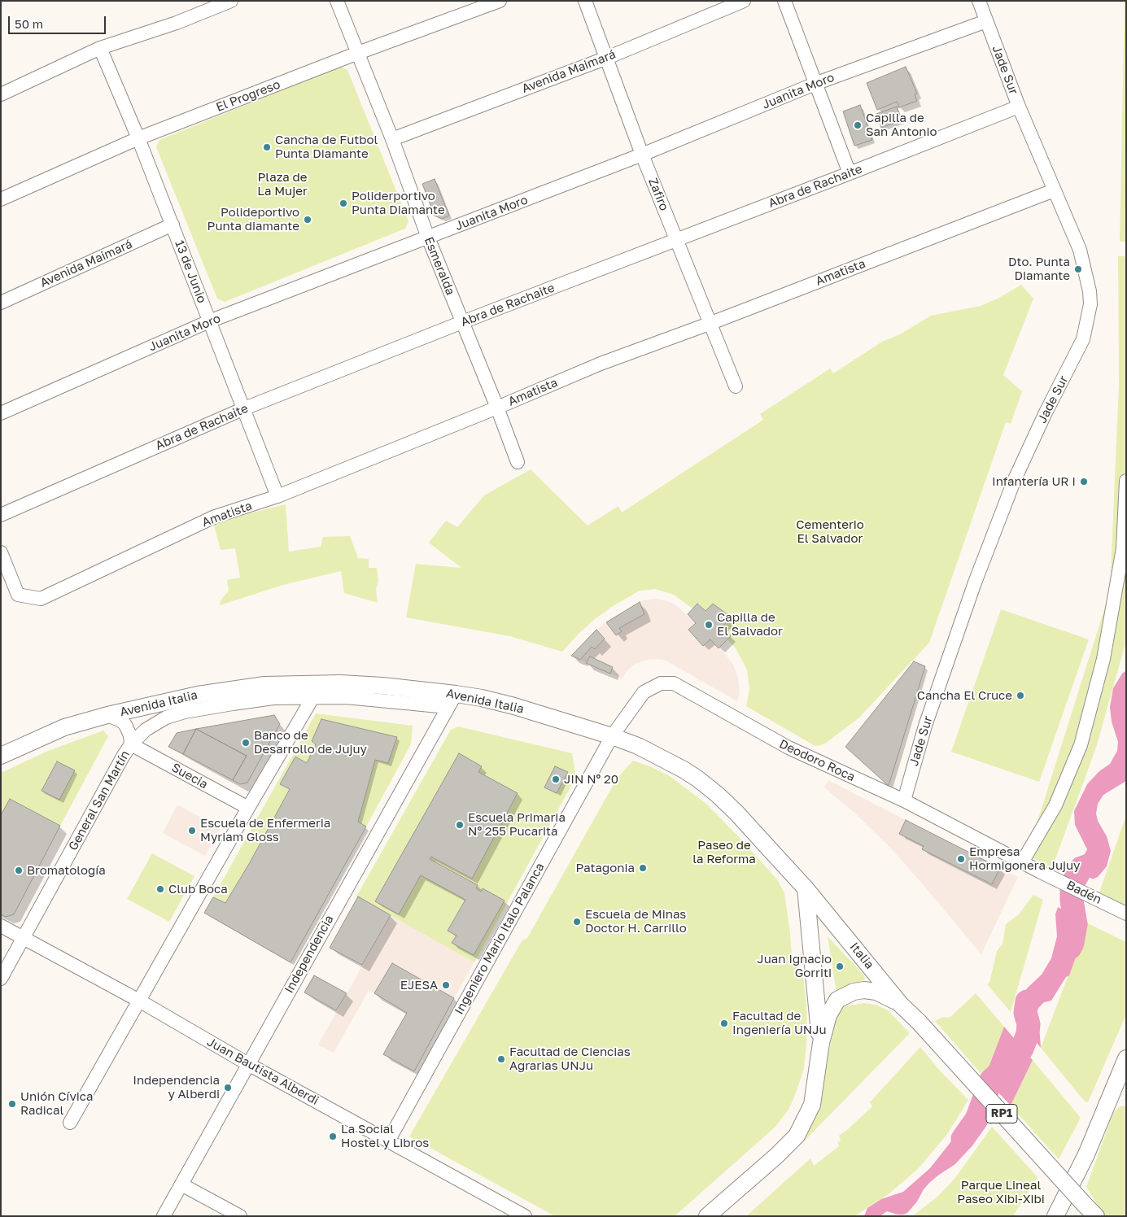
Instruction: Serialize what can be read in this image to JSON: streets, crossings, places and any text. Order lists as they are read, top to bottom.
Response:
{
  "streets": {
    "main road": ["Avenida Italia", "Italia", "RP1"],
    "street": [
      "Jade Sur",
      "Avenida Maimará",
      "Juanita Moro",
      "El Progreso",
      "Abra de Rachaite",
      "Zafiro",
      "Esmeralda",
      "13 de Junio",
      "Amatista",
      "Deodoro Roca",
      "Suecia",
      "General San Martín",
      "Badén",
      "Ingeniero Mario Italo Palanca",
      "Independencia",
      "Juan Bautista Alberdi"
    ]
  },
  "crossings": [
    ["Jade Sur", "Juanita Moro"],
    ["Jade Sur", "Abra de Rachaite"],
    ["Jade Sur", "Amatista"],
    ["Jade Sur", "Deodoro Roca"],
    ["Avenida Maimará", "Zafiro"],
    ["Avenida Maimará", "Esmeralda"],
    ["Avenida Maimará", "13 de Junio"],
    ["Juanita Moro", "Zafiro"],
    ["Juanita Moro", "Esmeralda"],
    ["Juanita Moro", "13 de Junio"],
    ["El Progreso", "Esmeralda"],
    ["El Progreso", "13 de Junio"],
    ["Abra de Rachaite", "Zafiro"],
    ["Abra de Rachaite", "Esmeralda"],
    ["Abra de Rachaite", "13 de Junio"],
    ["Zafiro", "Amatista"],
    ["Esmeralda", "Amatista"],
    ["13 de Junio", "Amatista"],
    ["Avenida Italia", "Deodoro Roca"],
    ["Avenida Italia", "Suecia"],
    ["Avenida Italia", "General San Martín"],
    ["Avenida Italia", "Ingeniero Mario Italo Palanca"],
    ["Avenida Italia", "Independencia"],
    ["Avenida Italia", "Italia"],
    ["Deodoro Roca", "Badén"],
    ["Deodoro Roca", "Ingeniero Mario Italo Palanca"],
    ["Suecia", "General San Martín"],
    ["General San Martín", "Juan Bautista Alberdi"],
    ["Ingeniero Mario Italo Palanca", "Juan Bautista Alberdi"],
    ["Independencia", "Juan Bautista Alberdi"]
  ],
  "parks": [
    "Plaza de La Mujer",
    "Cementerio El Salvador",
    "Paseo de la Reforma",
    "Parque Lineal Paseo Xibi-Xibi"
  ],
  "places": [
    "Capilla de San Antonio",
    "Cancha de Futbol Punta Diamante",
    "Poliderportivo Punta Diamante",
    "Polideportivo Punta diamante",
    "Dto. Punta Diamante",
    "Infantería UR I",
    "Capilla de El Salvador",
    "Cancha El Cruce",
    "Banco de Desarrollo de Jujuy",
    "JIN Nº 20",
    "Escuela Primaria Nº 255 Pucarita",
    "Escuela de Enfermeria Myriam Gloss",
    "Empresa Hormigonera Jujuy",
    "Patagonia",
    "Bromatología",
    "Club Boca",
    "Escuela de Minas Doctor H. Carrillo",
    "Juan Ignacio Gorriti",
    "EJESA",
    "Facultad de Ingeniería UNJu",
    "Facultad de Ciencias Agrarias UNJu",
    "Independencia y Alberdi",
    "Unión Cívica Radical",
    "La Social Hostel y Libros"
  ],
  "scale_bar": "50 m"
}
